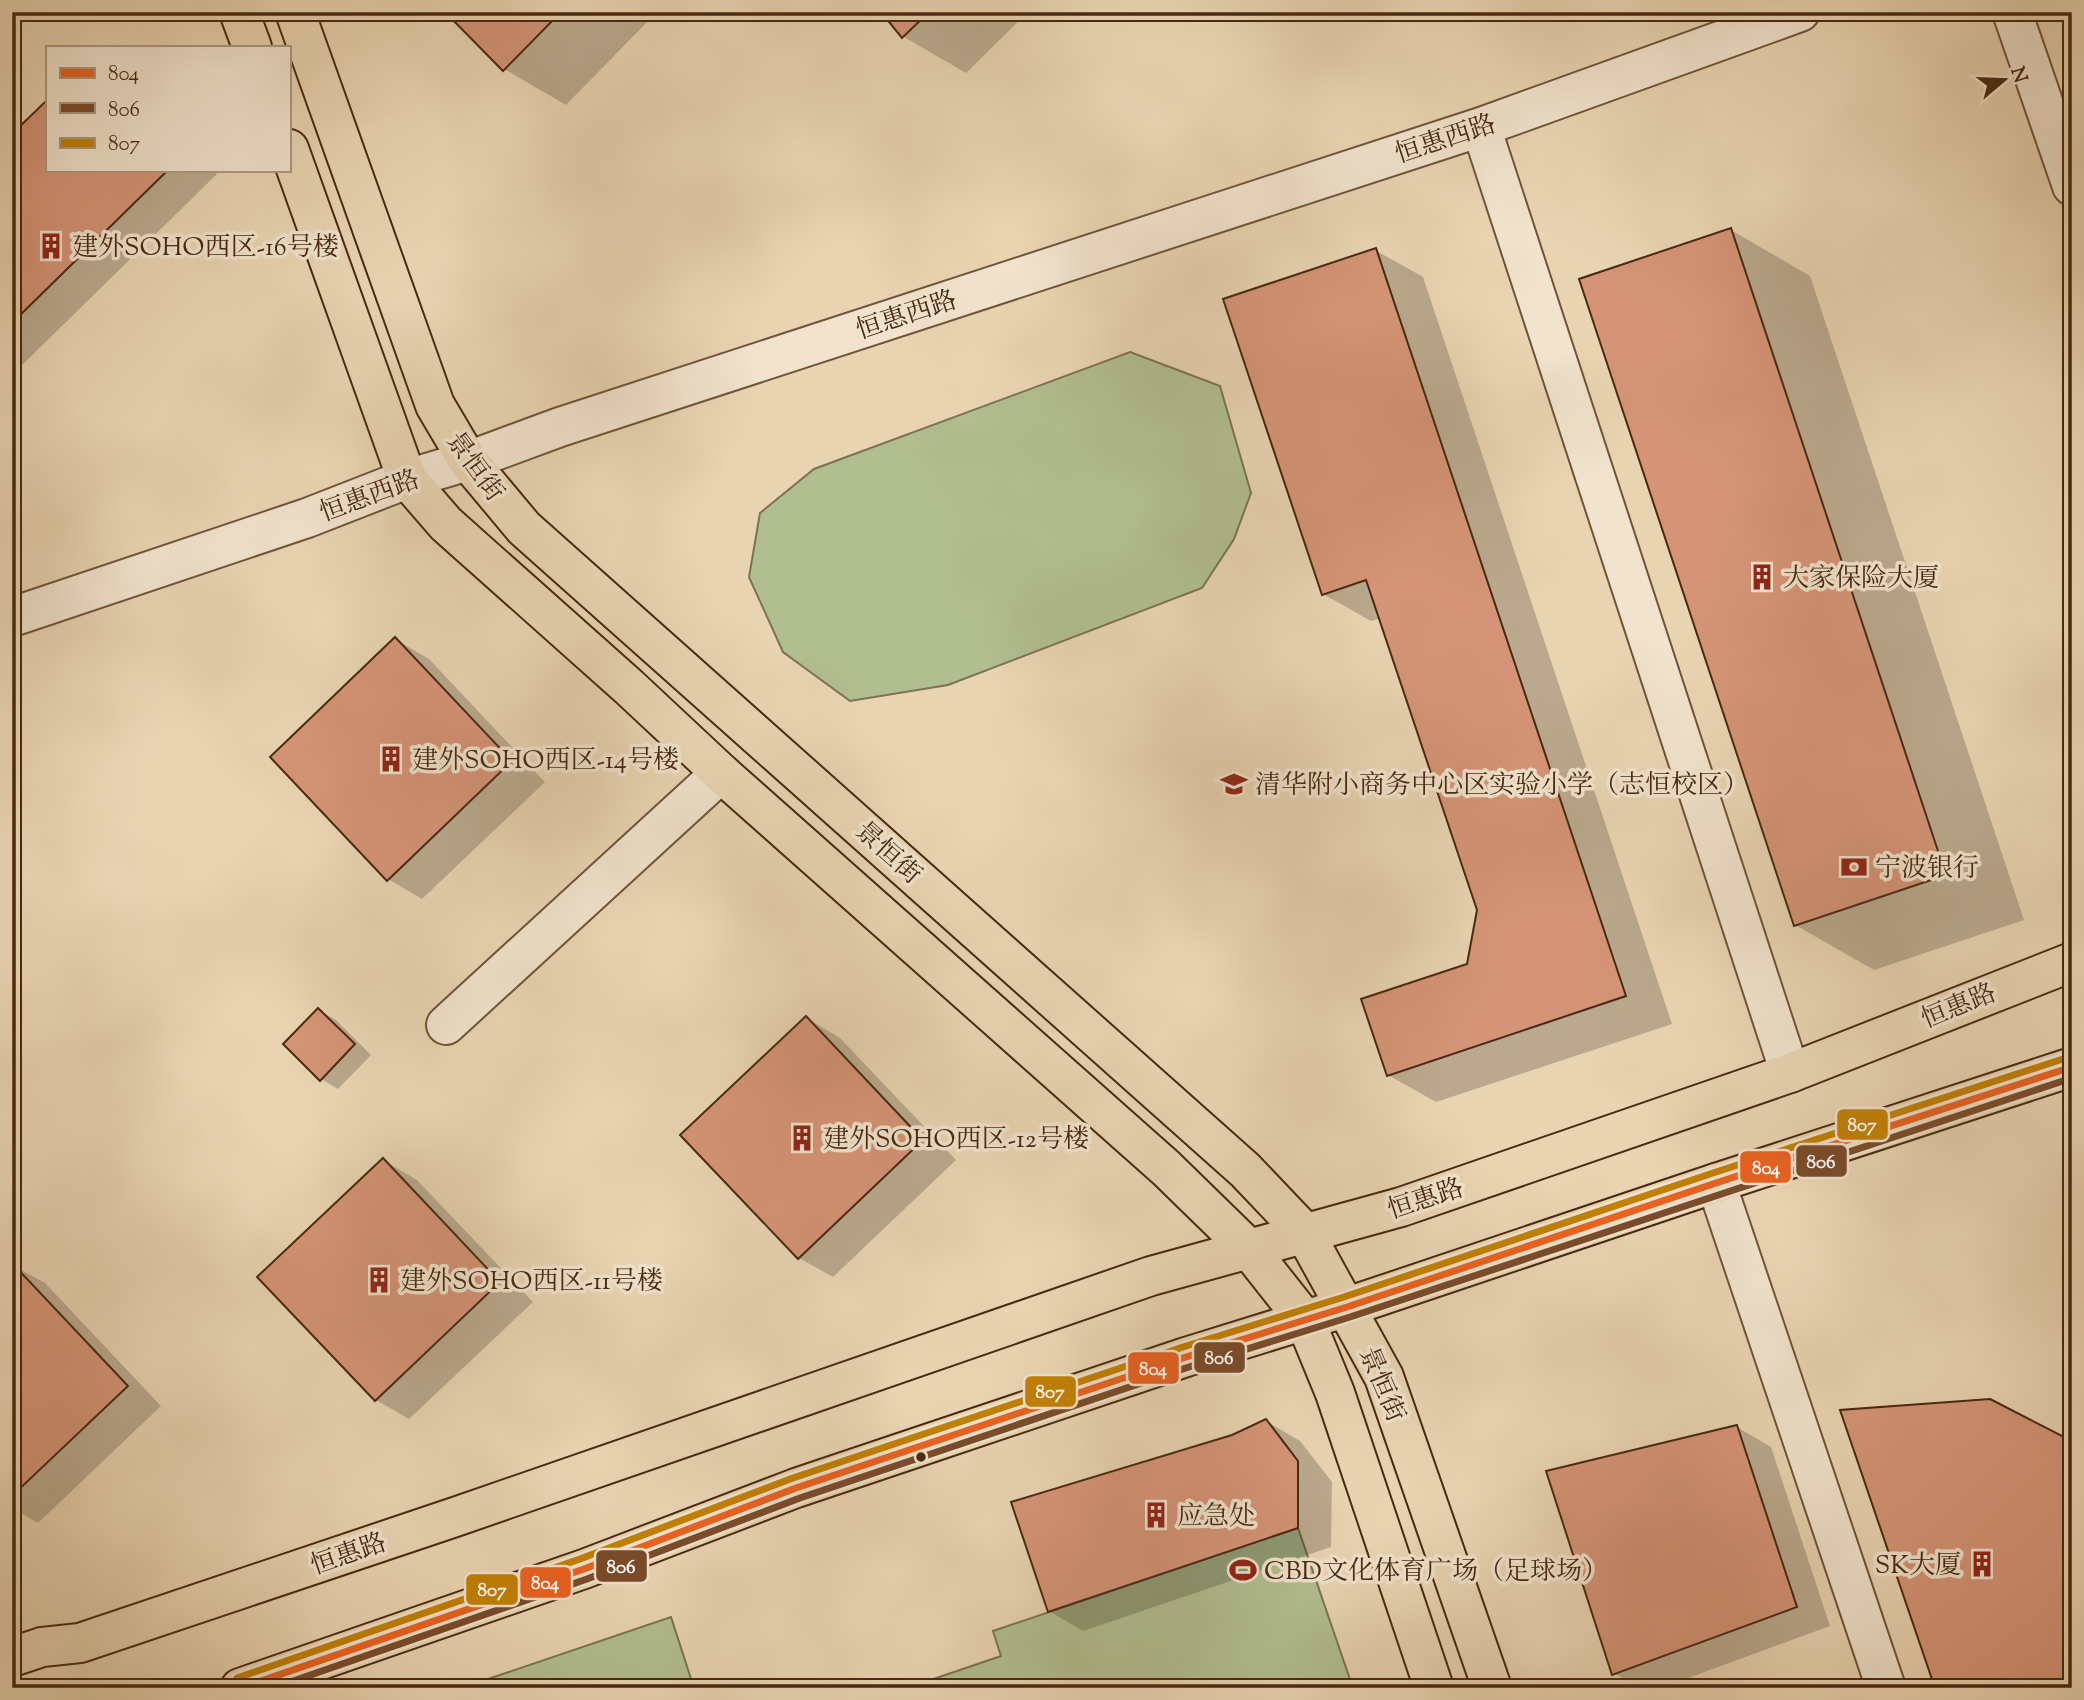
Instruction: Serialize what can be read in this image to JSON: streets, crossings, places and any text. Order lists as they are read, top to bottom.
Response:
{
  "streets": {
    "main road": ["景恒街", "恒惠路"],
    "street": ["恒惠西路"]
  },
  "crossings": [
    ["恒惠西路", "景恒街"],
    ["景恒街", "恒惠路"]
  ],
  "places": {
    "building": [
      "建外SOHO西区-16号楼",
      "大家保险大厦",
      "建外SOHO西区-14号楼",
      "建外SOHO西区-12号楼",
      "建外SOHO西区-11号楼",
      "应急处",
      "SK大厦"
    ],
    "school or university": ["清华附小商务中心区实验小学（志恒校区）"],
    "bank": ["宁波银行"],
    "sports": ["CBD文化体育广场（足球场）"]
  },
  "lines": ["transit line 807", "transit line 804", "transit line 806"],
  "legend": ["804", "806", "807"],
  "north": "right"
}
